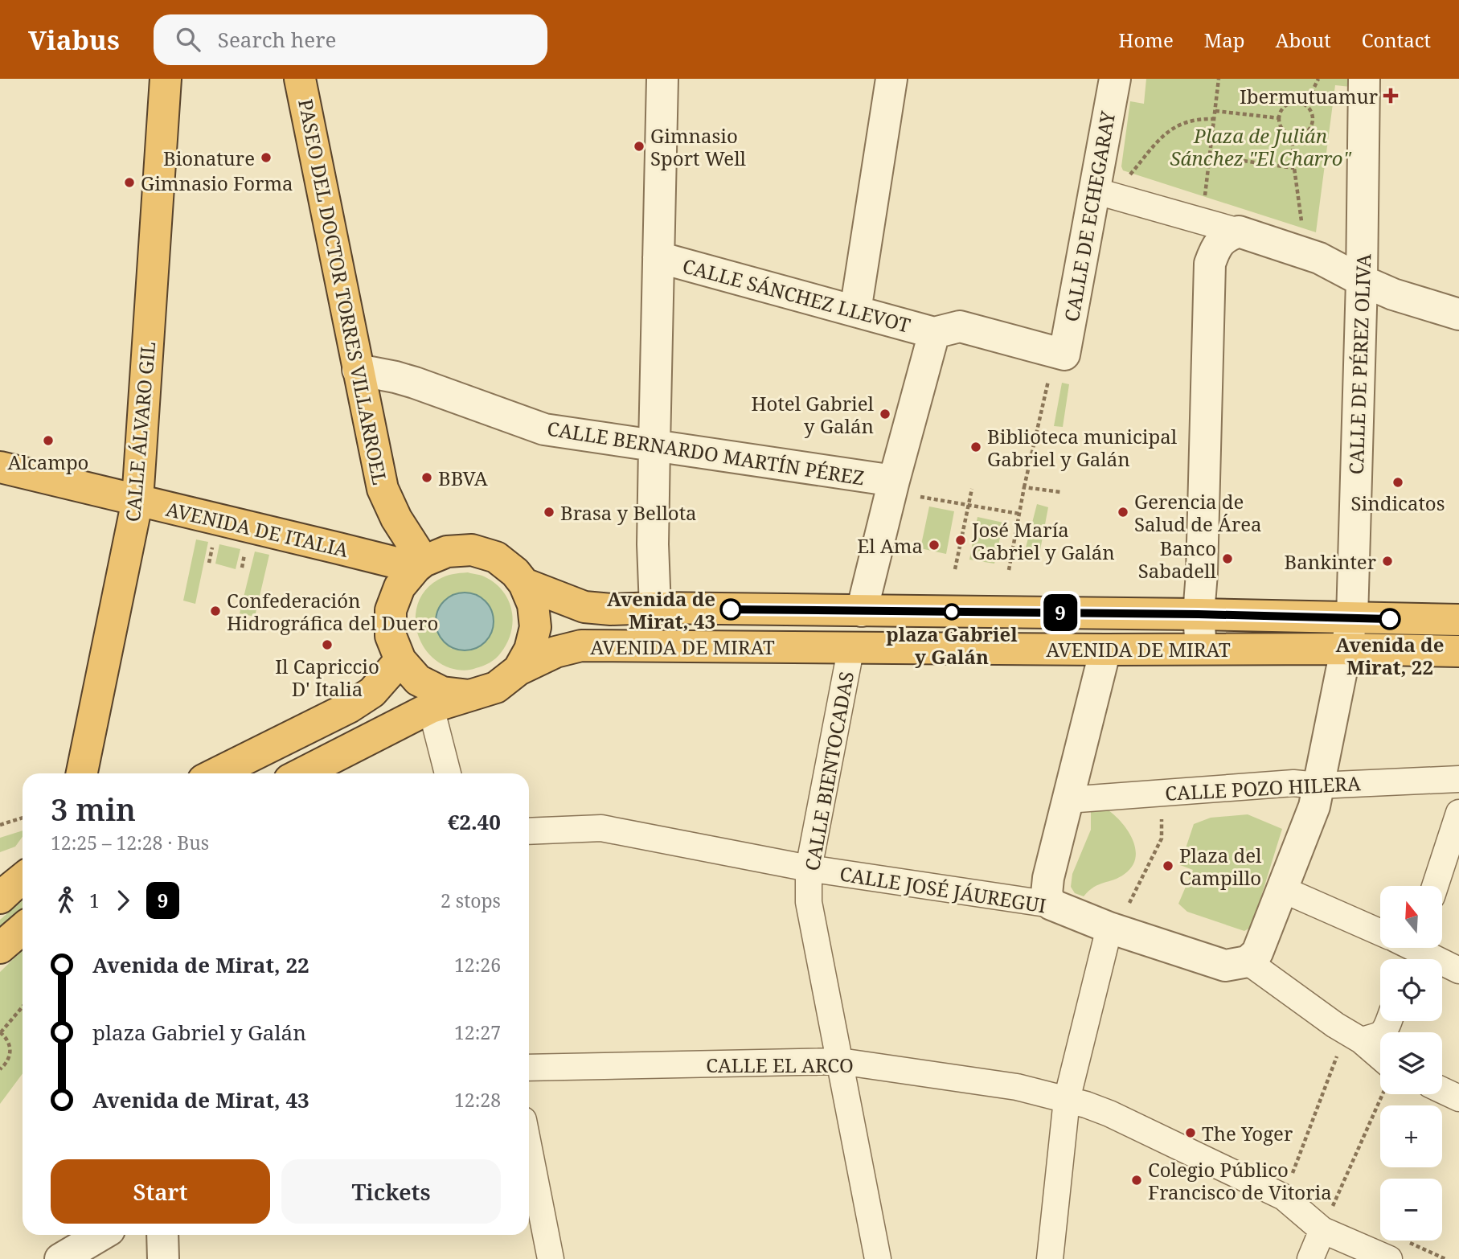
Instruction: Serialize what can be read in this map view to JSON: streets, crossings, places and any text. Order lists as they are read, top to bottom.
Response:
{
  "streets": {
    "highway": [
      "PASEO DEL DOCTOR TORRES VILLARROEL",
      "CALLE ÁLVARO GIL",
      "AVENIDA DE ITALIA",
      "AVENIDA DE MIRAT"
    ],
    "street": [
      "CALLE DE ECHEGARAY",
      "CALLE SÁNCHEZ LLEVOT",
      "CALLE DE PÉREZ OLIVA",
      "CALLE BERNARDO MARTÍN PÉREZ",
      "CALLE BIENTOCADAS",
      "CALLE POZO HILERA",
      "CALLE JOSÉ JÁUREGUI",
      "CALLE EL ARCO"
    ]
  },
  "crossings": [
    ["PASEO DEL DOCTOR TORRES VILLARROEL", "CALLE BERNARDO MARTÍN PÉREZ"],
    ["PASEO DEL DOCTOR TORRES VILLARROEL", "AVENIDA DE ITALIA"],
    ["PASEO DEL DOCTOR TORRES VILLARROEL", "AVENIDA DE MIRAT"],
    ["CALLE DE PÉREZ OLIVA", "AVENIDA DE MIRAT"],
    ["CALLE DE PÉREZ OLIVA", "CALLE POZO HILERA"],
    ["CALLE ÁLVARO GIL", "AVENIDA DE ITALIA"],
    ["AVENIDA DE ITALIA", "AVENIDA DE MIRAT"],
    ["AVENIDA DE MIRAT", "CALLE BIENTOCADAS"],
    ["CALLE BIENTOCADAS", "CALLE JOSÉ JÁUREGUI"],
    ["CALLE BIENTOCADAS", "CALLE EL ARCO"]
  ],
  "parks": ["Plaza de Julián Sánchez \"El Charro\""],
  "places": {
    "health": ["Ibermutuamur"],
    "other": [
      "Gimnasio Sport Well",
      "Bionature",
      "Gimnasio Forma",
      "Hotel Gabriel y Galán",
      "Alcampo",
      "Biblioteca municipal Gabriel y Galán",
      "BBVA",
      "Sindicatos",
      "Brasa y Bellota",
      "Gerencia de Salud de Área",
      "José María Gabriel y Galán",
      "El Ama",
      "Banco Sabadell",
      "Bankinter",
      "Avenida de Mirat, 43",
      "Confederación Hidrográfica del Duero",
      "plaza Gabriel y Galán",
      "Avenida de Mirat, 22",
      "Il Capriccio D' Italia",
      "Plaza del Campillo",
      "The Yoger",
      "Colegio Público Francisco de Vitoria"
    ]
  },
  "lines": ["bus line 9"],
  "north": "top",
  "page": {
    "header": "Viabus",
    "search": "Search here",
    "nav": [
      "Home",
      "Map",
      "About",
      "Contact"
    ],
    "on_map": "9",
    "heading": ["3 min", "12:25 – 12:28 · Bus", "€2.40"],
    "legs": ["1", "9", "2 stops"],
    "map_buttons": ["+", "−"],
    "list": [
      {
        "name": "Avenida de Mirat, 22",
        "value": "12:26"
      },
      {
        "name": "plaza Gabriel y Galán",
        "value": "12:27"
      },
      {
        "name": "Avenida de Mirat, 43",
        "value": "12:28"
      }
    ],
    "buttons": ["Start", "Tickets"]
  }
}
